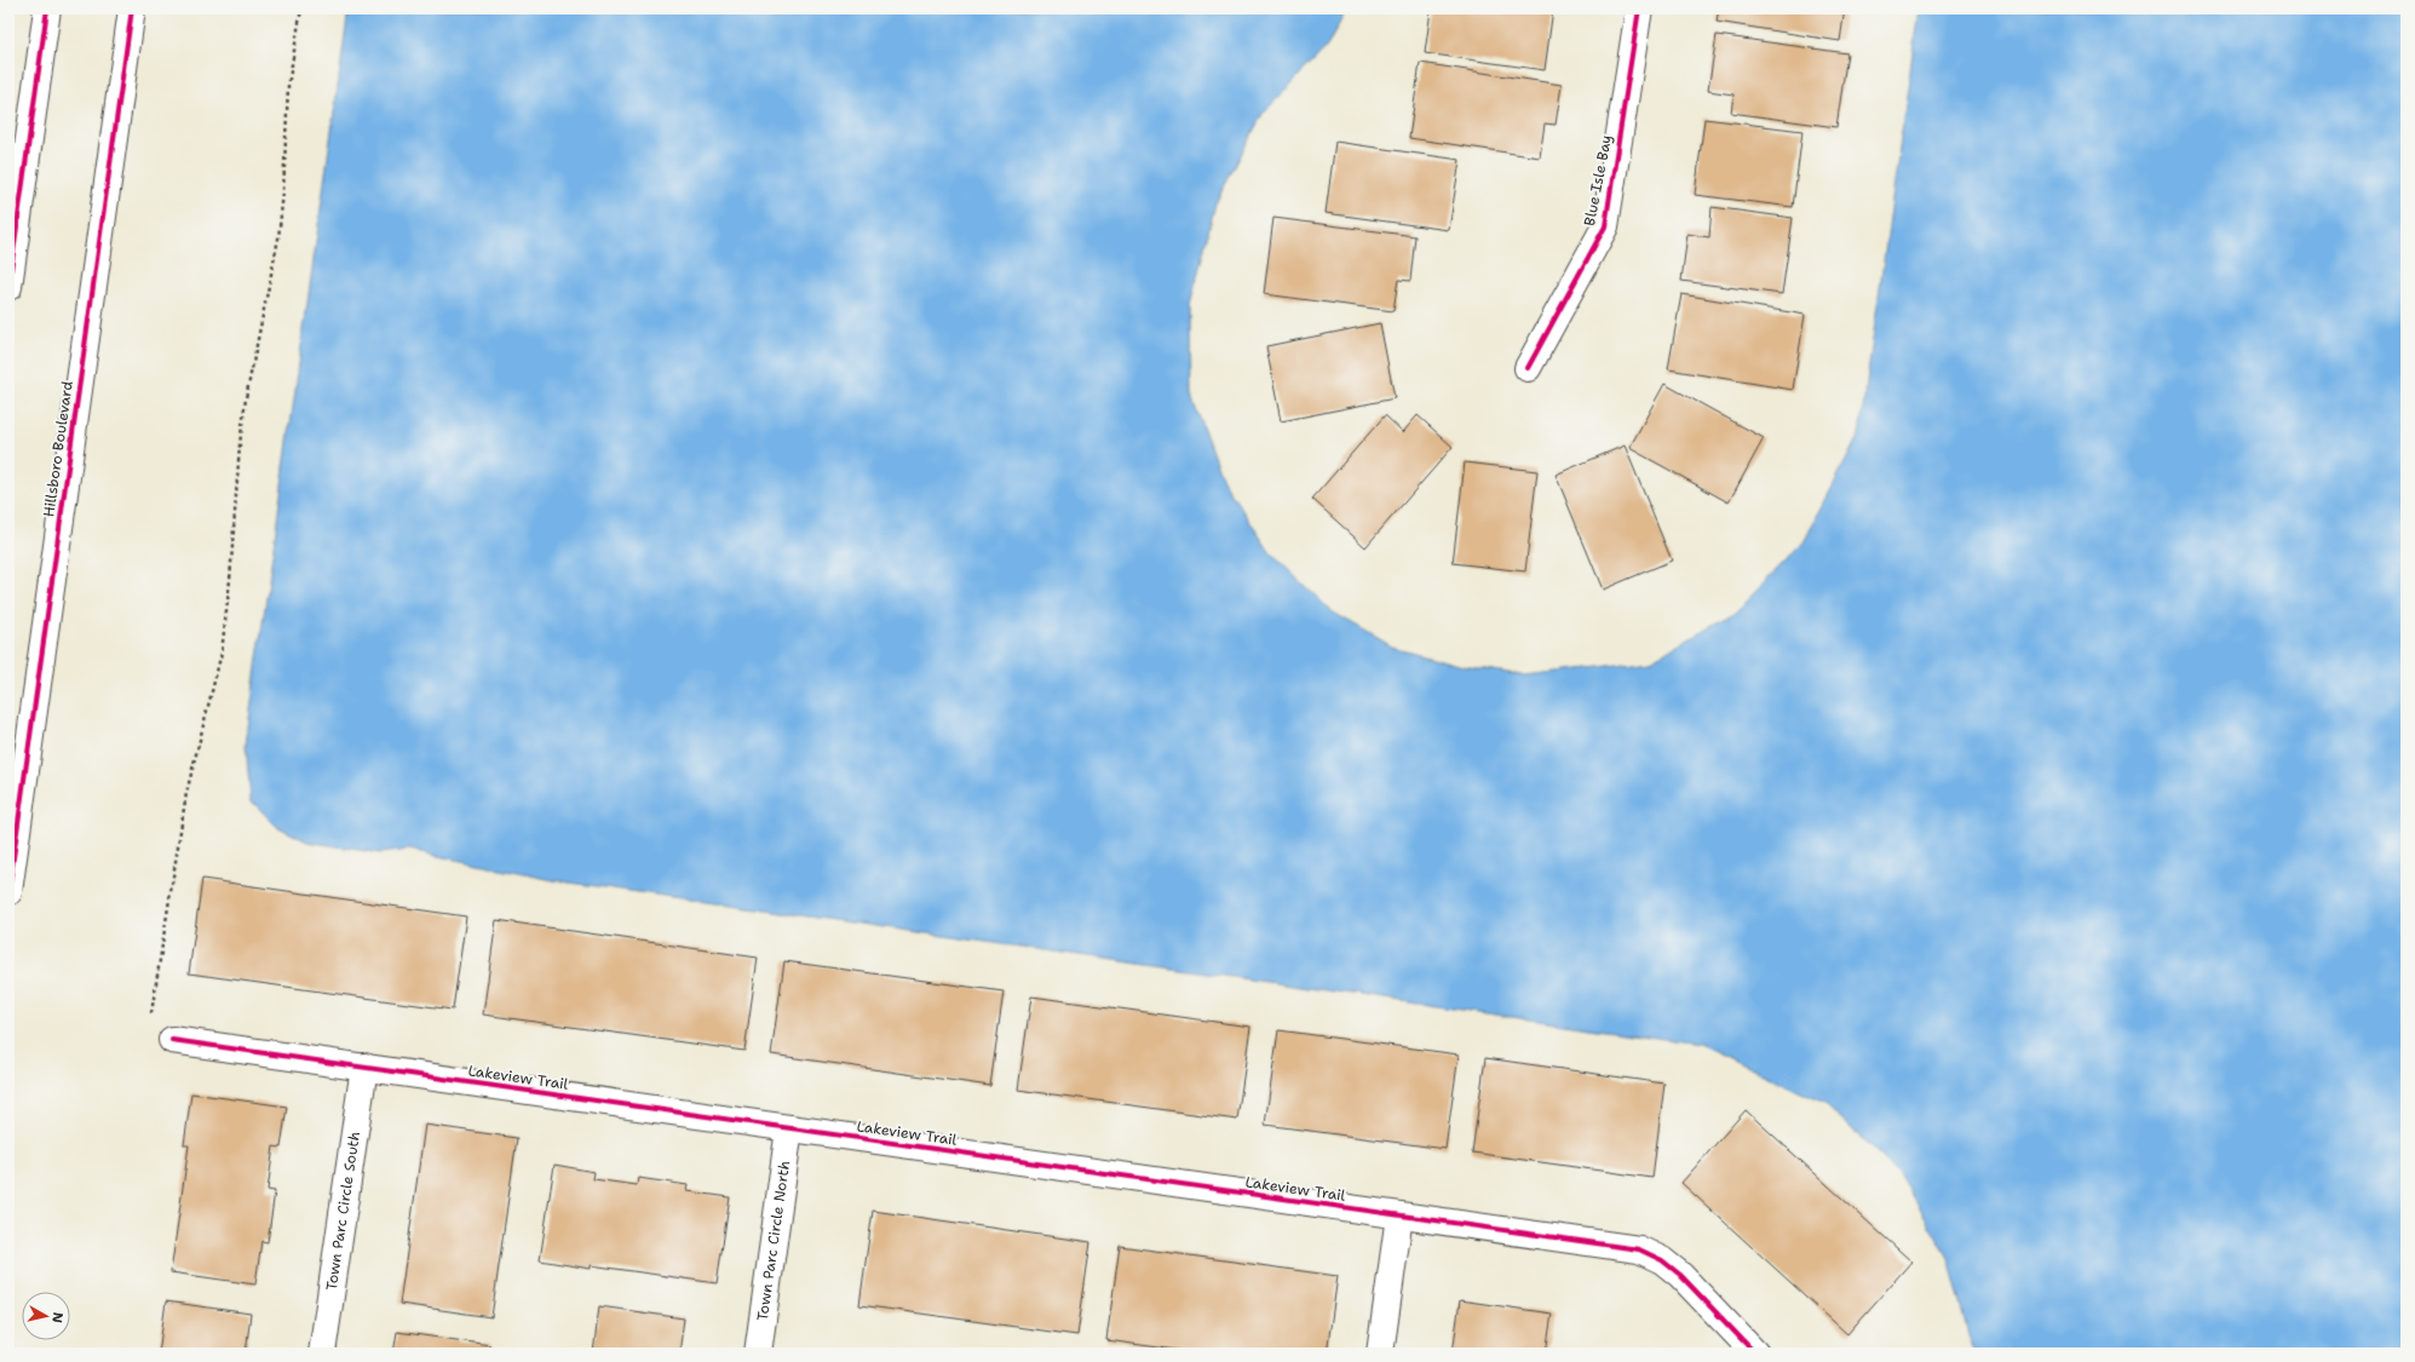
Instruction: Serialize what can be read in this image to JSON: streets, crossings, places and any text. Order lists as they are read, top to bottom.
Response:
{
  "streets": {
    "street": [
      "Blue Isle Bay",
      "Hillsboro Boulevard",
      "Lakeview Trail",
      "Town Parc Circle South",
      "Town Parc Circle North"
    ]
  },
  "crossings": [
    ["Lakeview Trail", "Town Parc Circle South"],
    ["Lakeview Trail", "Town Parc Circle North"]
  ],
  "north": "right"
}
